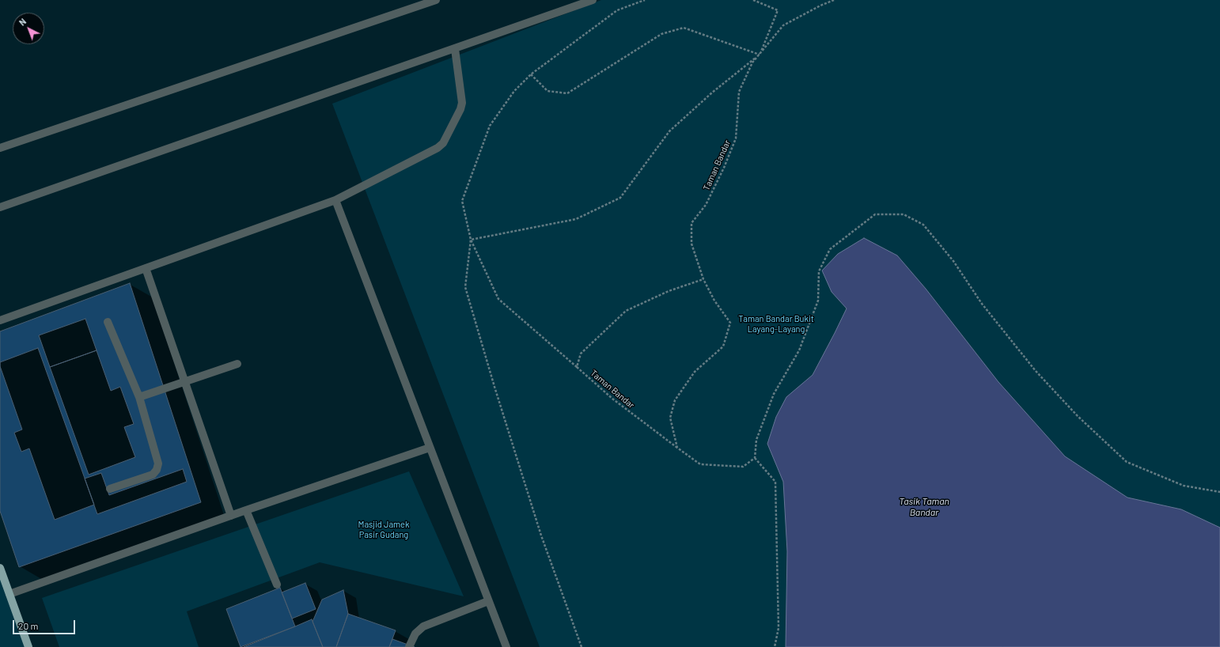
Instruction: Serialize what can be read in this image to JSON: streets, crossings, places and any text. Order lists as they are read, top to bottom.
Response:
{
  "streets": {
    "path": ["Taman Bandar"]
  },
  "water": ["Tasik Taman Bandar"],
  "parks": ["Taman Bandar Bukit Layang-Layang", "Masjid Jamek Pasir Gudang"],
  "scale_bar": "20 m",
  "north": "top left"
}
